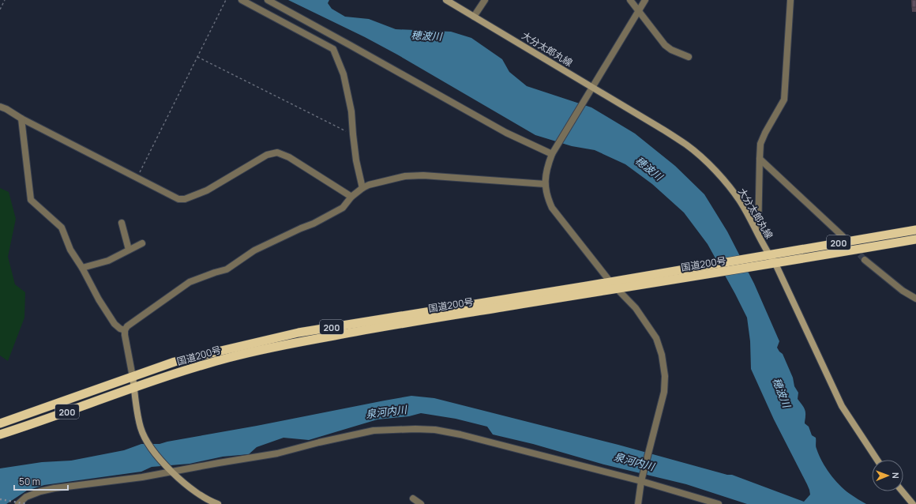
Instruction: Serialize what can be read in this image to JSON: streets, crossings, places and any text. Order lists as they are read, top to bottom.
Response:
{
  "streets": {
    "highway": ["200", "国道200号"],
    "main road": ["大分太郎丸線"]
  },
  "crossings": [
    ["大分太郎丸線", "国道200号"]
  ],
  "water": ["穂波川", "泉河内川"],
  "scale_bar": "50 m",
  "north": "right"
}
